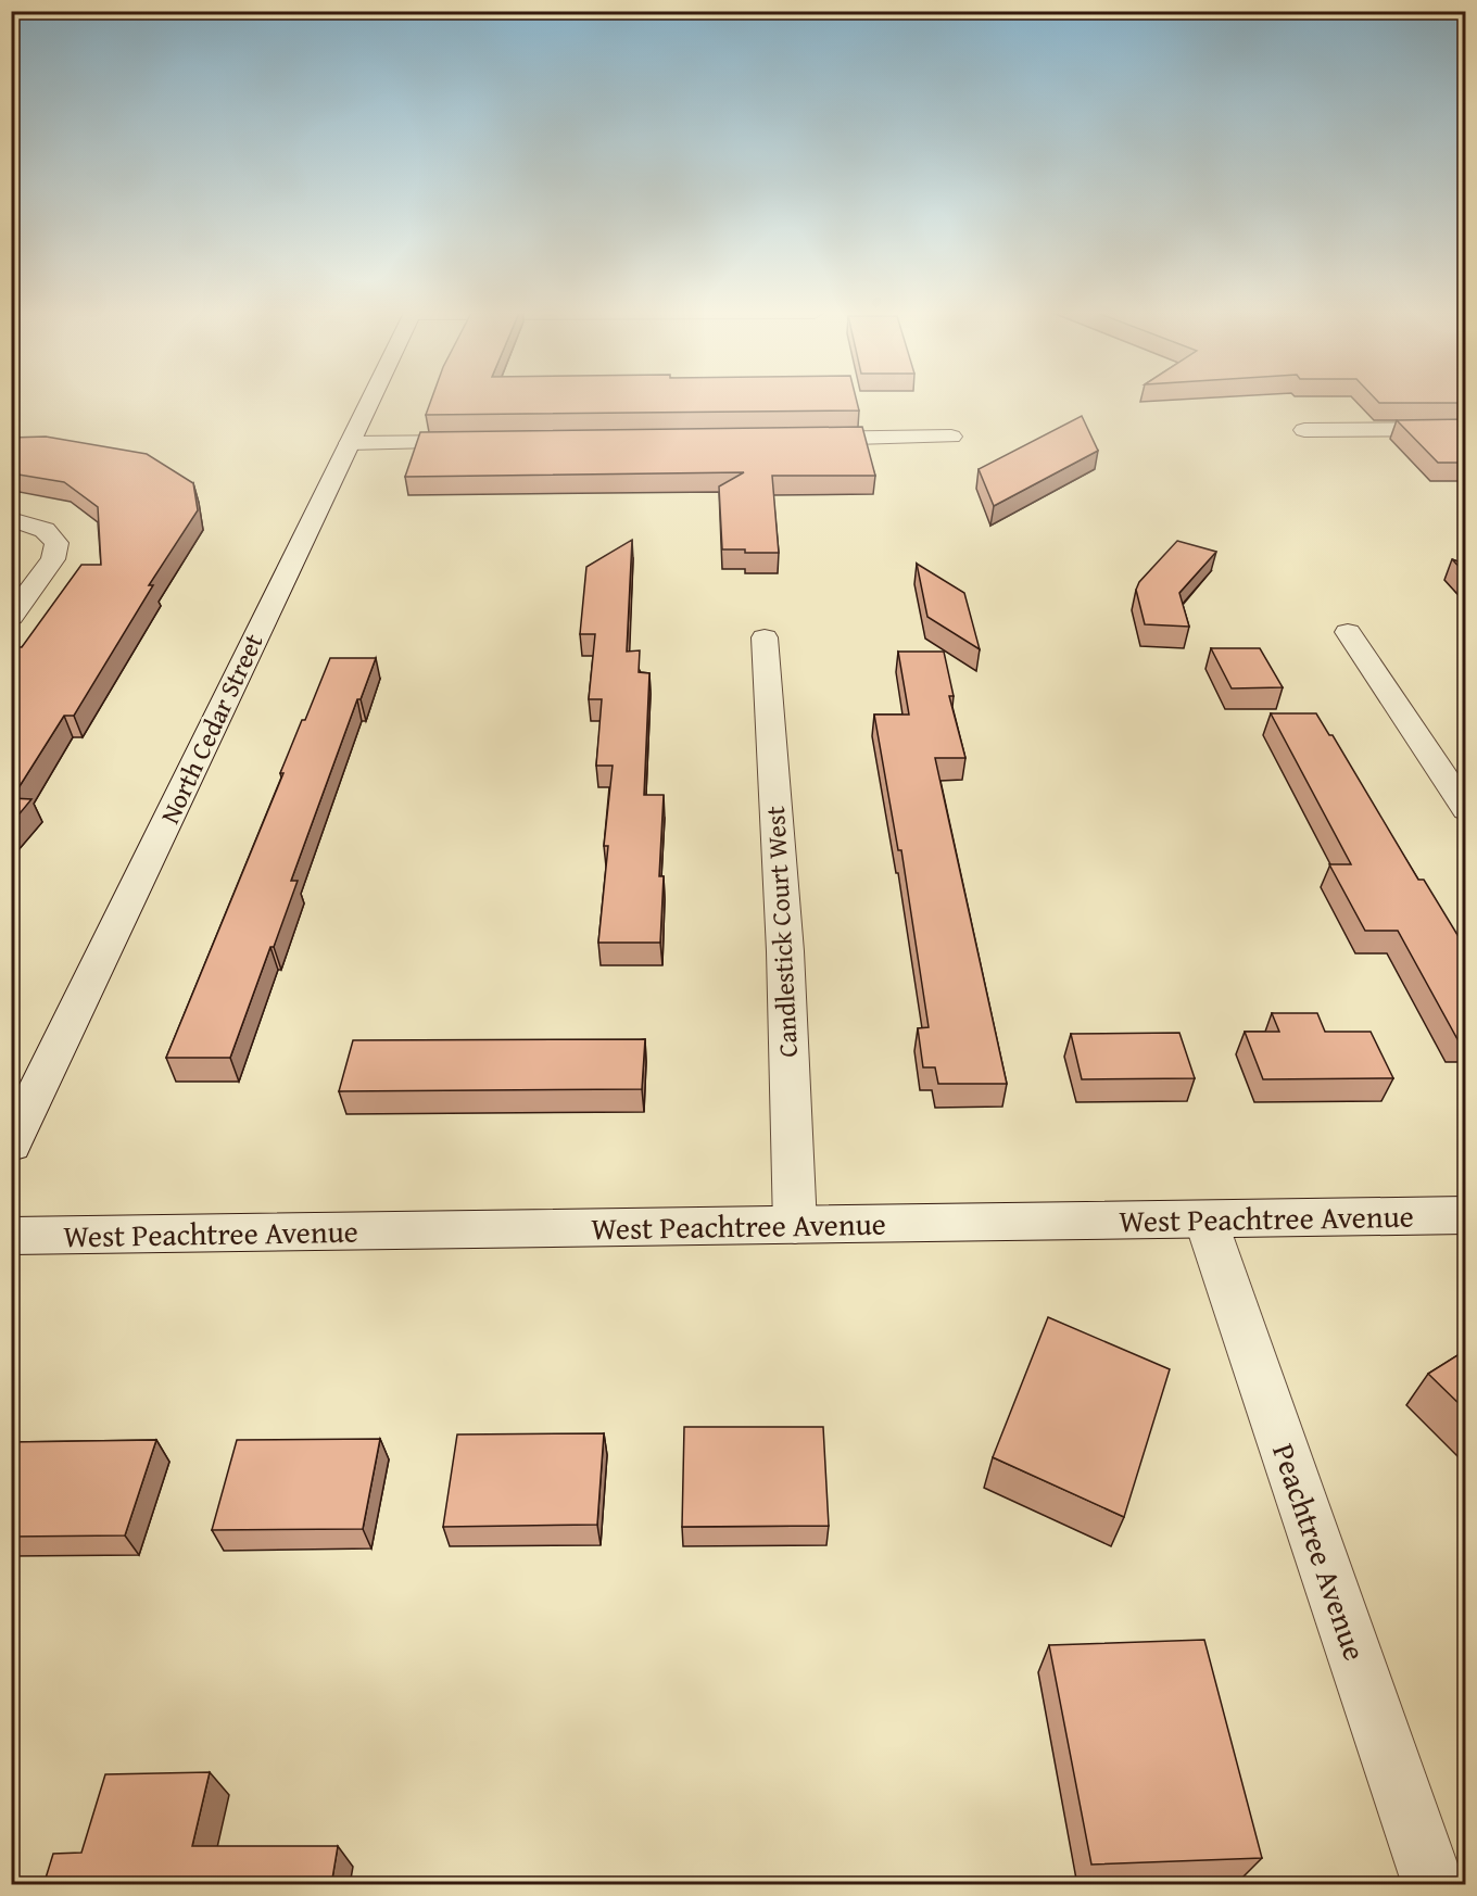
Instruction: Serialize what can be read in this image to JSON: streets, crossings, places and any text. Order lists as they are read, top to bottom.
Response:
{
  "streets": {
    "street": [
      "North Cedar Street",
      "Candlestick Court West",
      "West Peachtree Avenue",
      "Peachtree Avenue"
    ]
  },
  "crossings": [
    ["Candlestick Court West", "West Peachtree Avenue"],
    ["West Peachtree Avenue", "Peachtree Avenue"]
  ]
}
